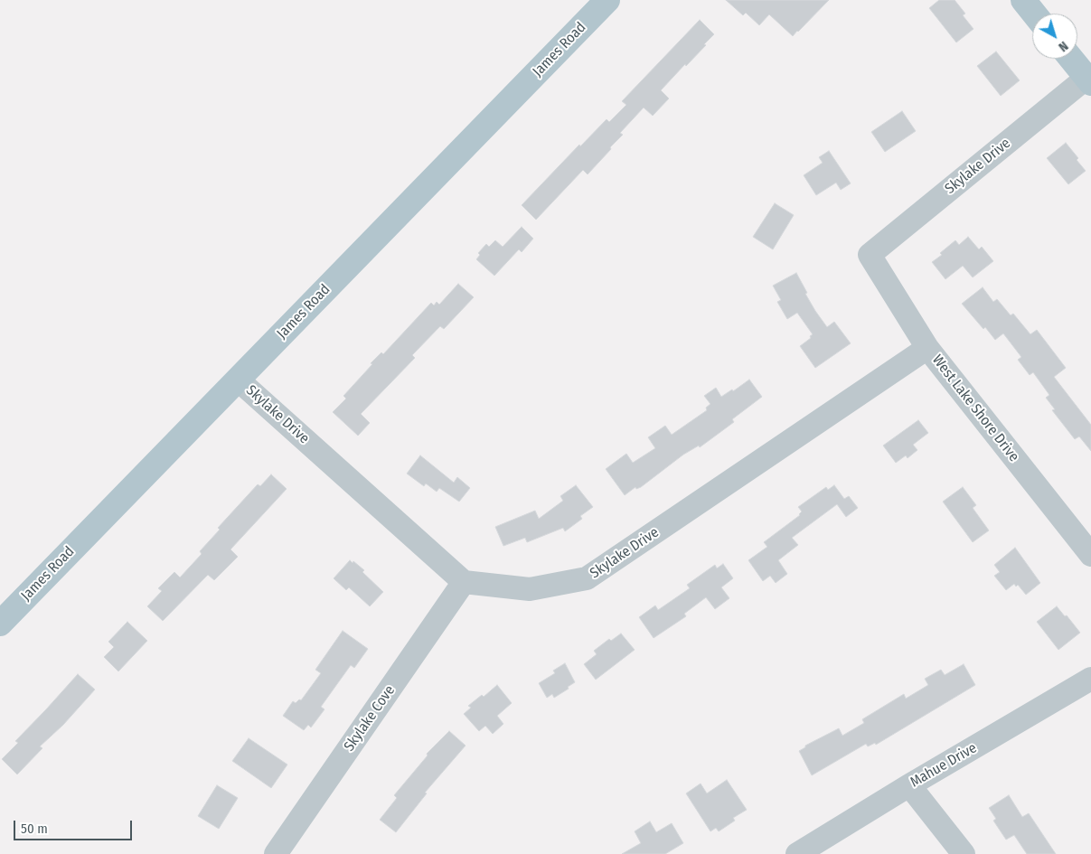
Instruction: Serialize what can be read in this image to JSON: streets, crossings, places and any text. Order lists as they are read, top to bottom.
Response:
{
  "streets": {
    "main road": ["James Road"],
    "street": [
      "Skylake Drive",
      "West Lake Shore Drive",
      "Skylake Cove",
      "Mahue Drive"
    ]
  },
  "crossings": [
    ["James Road", "Skylake Drive"],
    ["Skylake Drive", "West Lake Shore Drive"],
    ["Skylake Drive", "Skylake Cove"]
  ],
  "scale_bar": "50 m",
  "north": "bottom right"
}
